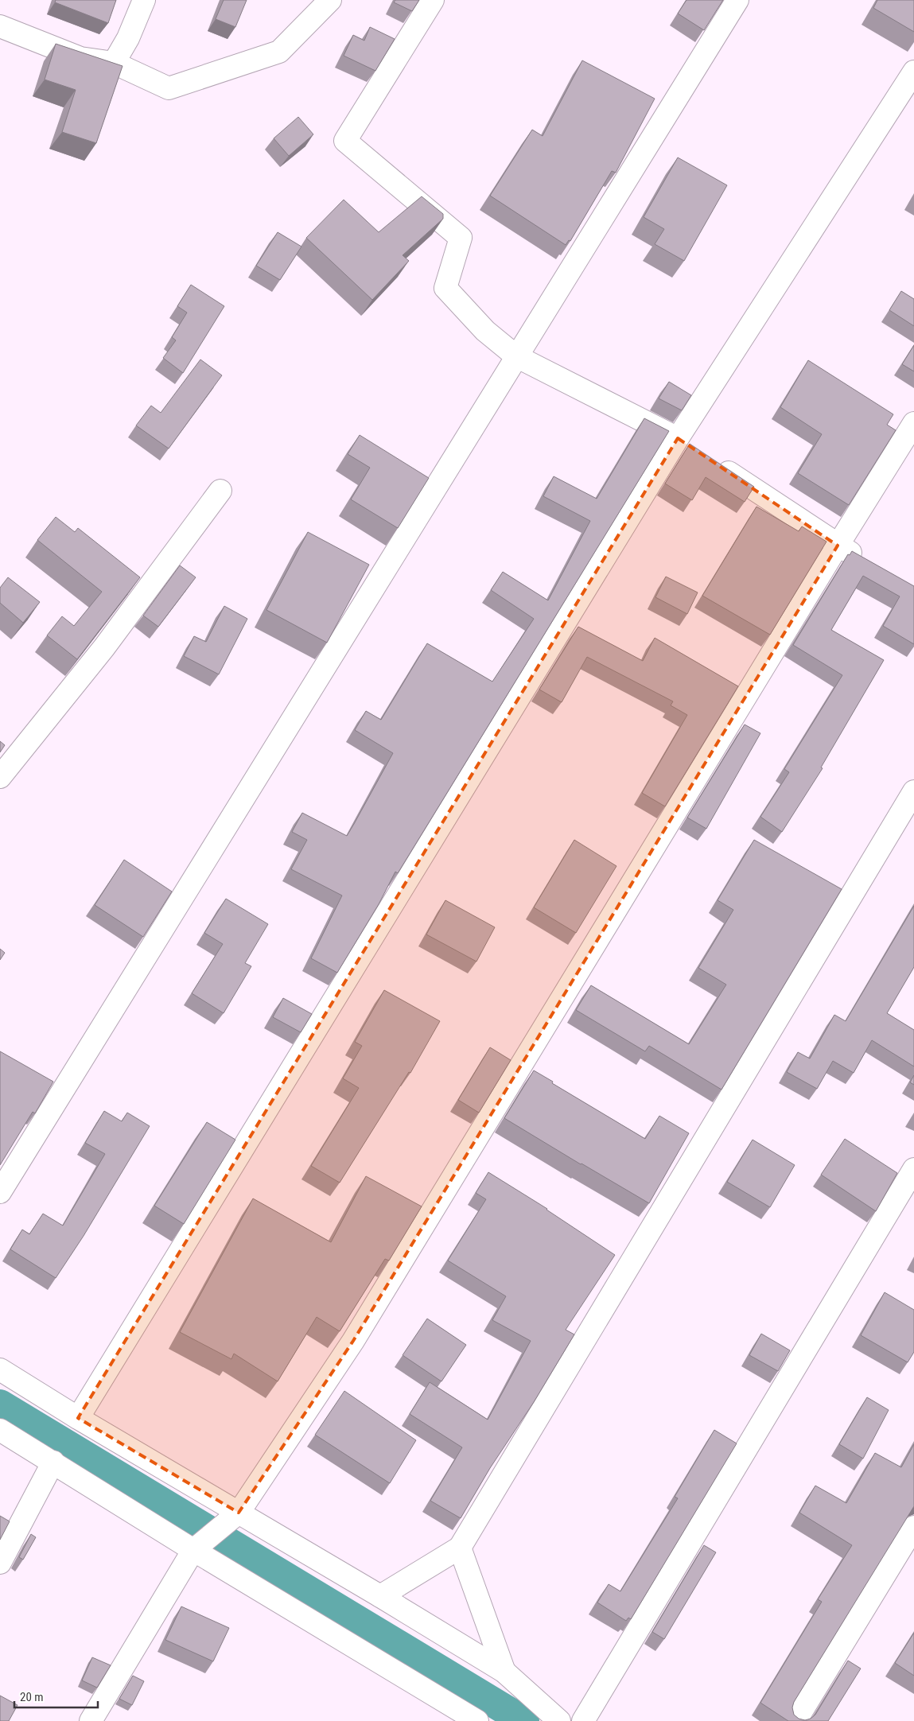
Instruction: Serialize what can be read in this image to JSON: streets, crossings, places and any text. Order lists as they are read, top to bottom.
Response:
{
  "scale_bar": "20 m"
}
